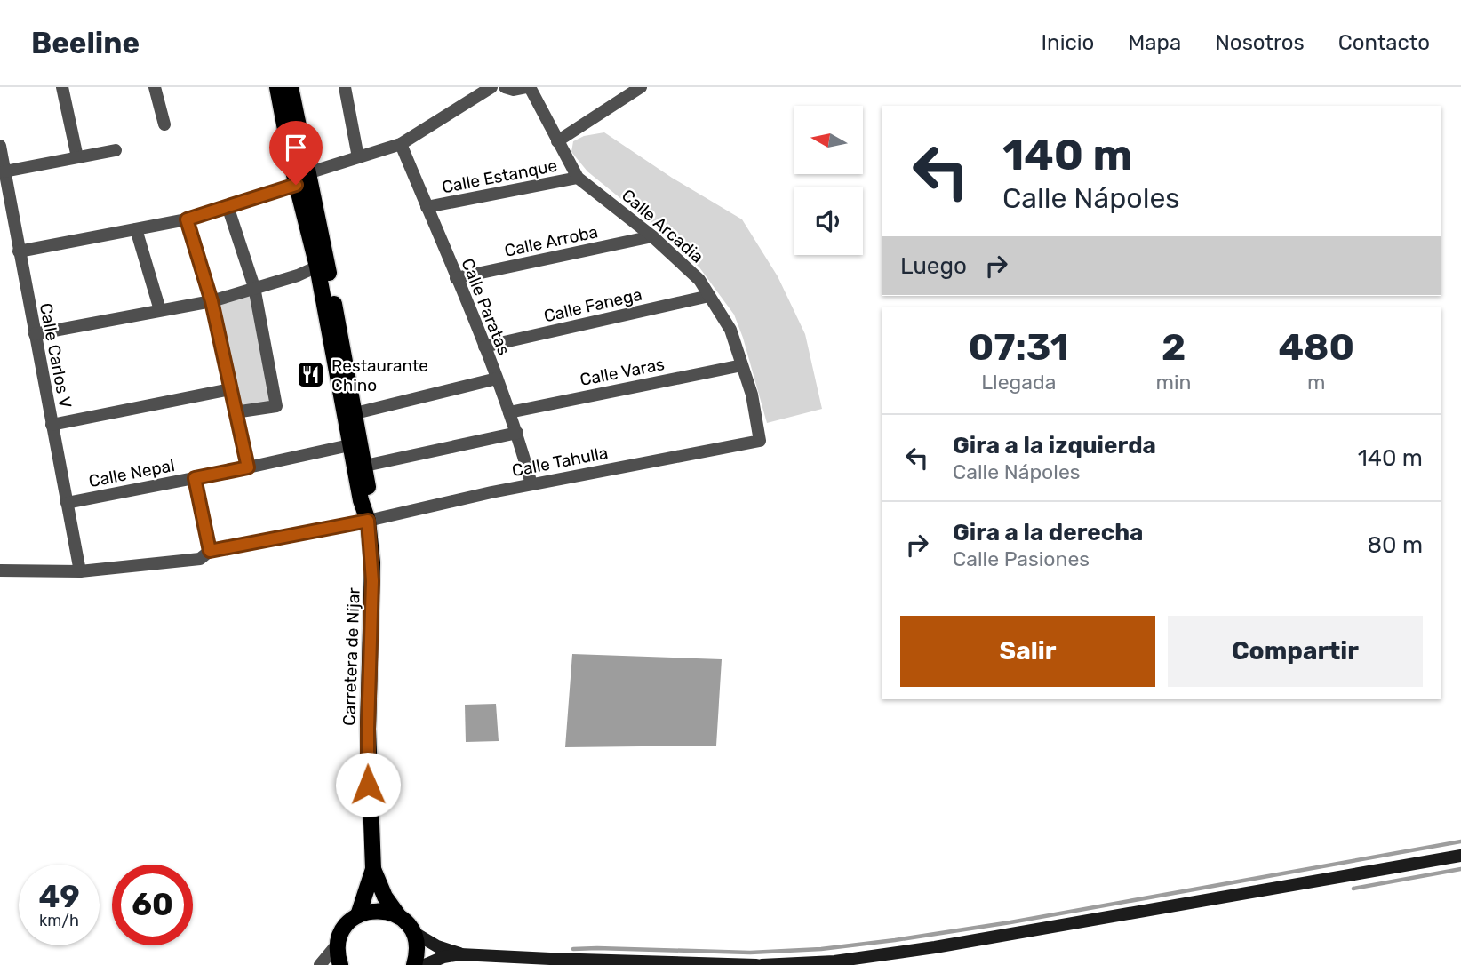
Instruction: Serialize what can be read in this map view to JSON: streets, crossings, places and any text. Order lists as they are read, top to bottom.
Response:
{
  "streets": {
    "main road": ["Carretera de Níjar"],
    "street": [
      "Calle Estanque",
      "Calle Arcadia",
      "Calle Arroba",
      "Calle Fanega",
      "Calle Paratas",
      "Calle Carlos V",
      "Calle Varas",
      "Calle Tahulla",
      "Calle Nepal"
    ]
  },
  "crossings": [
    ["Calle Estanque", "Calle Arcadia"],
    ["Calle Estanque", "Calle Paratas"],
    ["Calle Arcadia", "Calle Arroba"],
    ["Calle Arcadia", "Calle Fanega"],
    ["Calle Arcadia", "Calle Varas"],
    ["Calle Arcadia", "Calle Tahulla"],
    ["Calle Arroba", "Calle Paratas"],
    ["Calle Fanega", "Calle Paratas"],
    ["Calle Paratas", "Calle Varas"],
    ["Calle Paratas", "Calle Tahulla"],
    ["Calle Carlos V", "Calle Tahulla"],
    ["Calle Carlos V", "Calle Nepal"],
    ["Calle Tahulla", "Carretera de Níjar"],
    ["Calle Nepal", "Carretera de Níjar"]
  ],
  "places": {
    "restaurant": ["Restaurante Chino"]
  },
  "north": "left",
  "page": {
    "header": "Beeline",
    "nav": [
      "Inicio",
      "Mapa",
      "Nosotros",
      "Contacto"
    ],
    "turn": ["140 m", "Calle Nápoles"],
    "then": "Luego",
    "eta": [
      "07:31",
      "Llegada",
      "2",
      "min",
      "480",
      "m"
    ],
    "list": [
      {
        "name": "Gira a la izquierda",
        "note": "Calle Nápoles",
        "value": "140 m"
      },
      {
        "name": "Gira a la derecha",
        "note": "Calle Pasiones",
        "value": "80 m"
      }
    ],
    "buttons": ["Salir", "Compartir"],
    "speed": "49 km/h",
    "limit": "60"
  }
}
